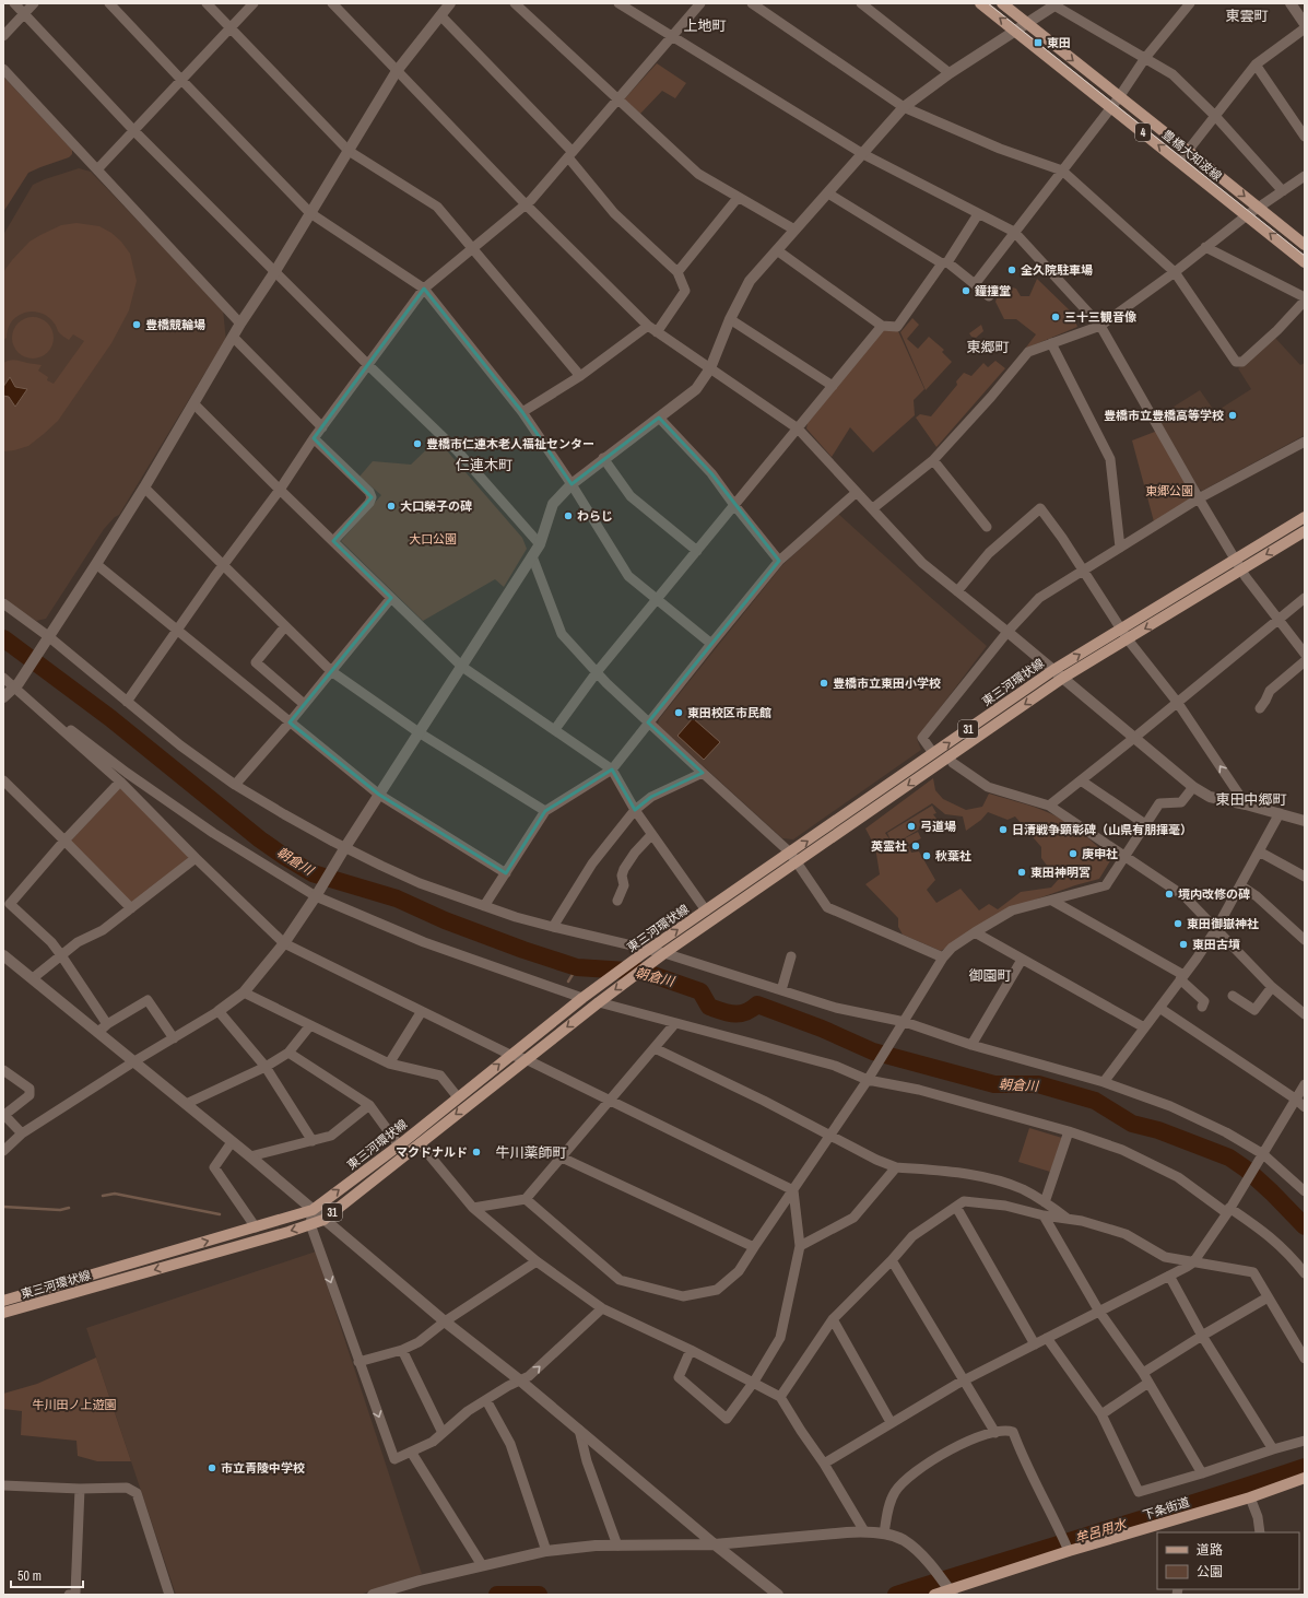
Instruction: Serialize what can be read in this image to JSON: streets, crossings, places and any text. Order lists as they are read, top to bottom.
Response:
{
  "streets": {
    "main road": [
      "4",
      "豊橋大知波線",
      "東三河環状線",
      "31",
      "下条街道"
    ]
  },
  "districts": [
    "東雲町",
    "上地町",
    "東郷町",
    "仁連木町",
    "東田中郷町",
    "御園町",
    "牛川薬師町"
  ],
  "water": ["朝倉川", "牟呂用水"],
  "parks": ["東郷公園", "大口公園", "牛川田ノ上遊園"],
  "places": {
    "transit": ["東田"],
    "other": [
      "全久院駐車場",
      "鐘撞堂",
      "三十三観音像",
      "豊橋競輪場",
      "豊橋市立豊橋高等学校",
      "豊橋市仁連木老人福祉センター",
      "大口榮子の碑",
      "わらじ",
      "豊橋市立東田小学校",
      "東田校区市民館",
      "弓道場",
      "日清戦争顕彰碑（山県有朋揮毫）",
      "英霊社",
      "庚申社",
      "秋葉社",
      "東田神明宮",
      "境内改修の碑",
      "東田御嶽神社",
      "東田古墳",
      "マクドナルド",
      "市立青陵中学校"
    ]
  },
  "legend": ["道路", "公園"],
  "scale_bar": "50 m"
}
